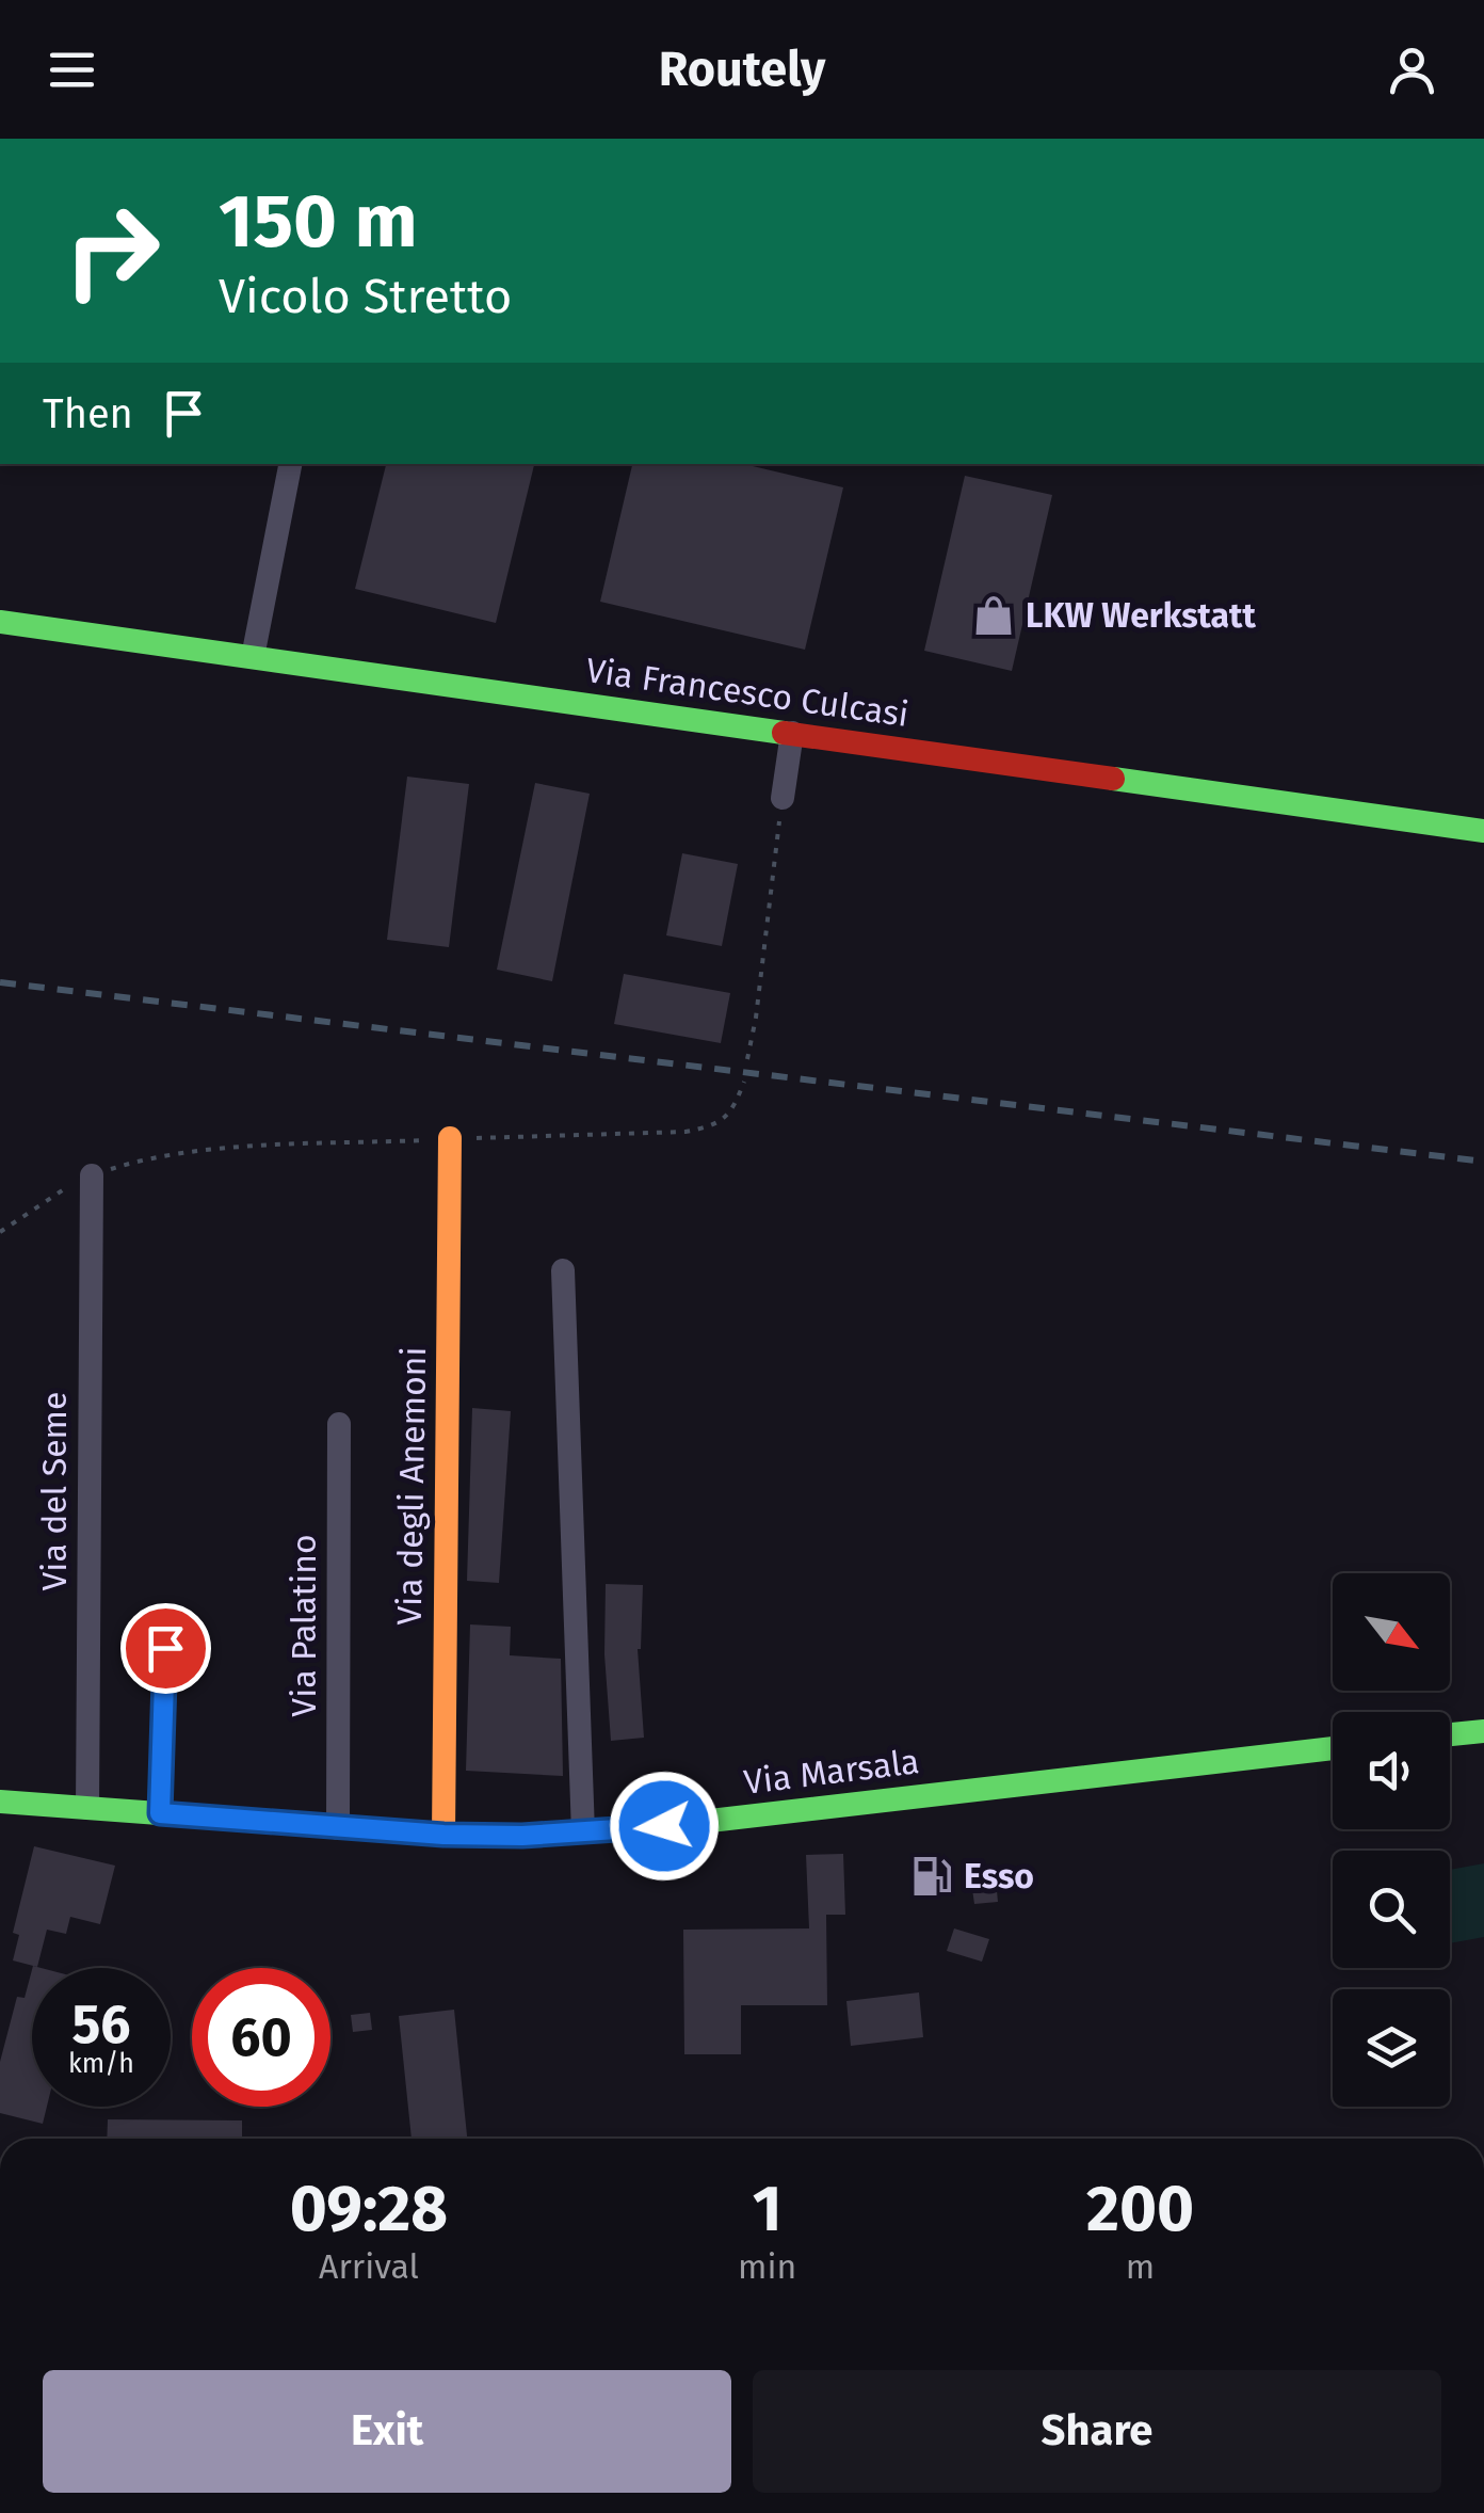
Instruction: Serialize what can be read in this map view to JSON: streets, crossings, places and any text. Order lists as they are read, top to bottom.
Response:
{
  "streets": {
    "street": [
      "Via Francesco Culcasi",
      "Via degli Anemoni",
      "Via del Seme",
      "Via Palatino",
      "Via Marsala"
    ]
  },
  "crossings": [
    ["Via degli Anemoni", "Via Marsala"],
    ["Via del Seme", "Via Marsala"],
    ["Via Palatino", "Via Marsala"]
  ],
  "places": {
    "shop": ["LKW Werkstatt"],
    "fuel station": ["Esso"]
  },
  "north": "bottom right",
  "page": {
    "header": "Routely",
    "turn": ["150 m", "Vicolo Stretto"],
    "then": "Then",
    "speed": "56 km/h",
    "limit": "60",
    "eta": [
      "09:28",
      "Arrival",
      "1",
      "min",
      "200",
      "m"
    ],
    "buttons": ["Exit", "Share"]
  }
}
